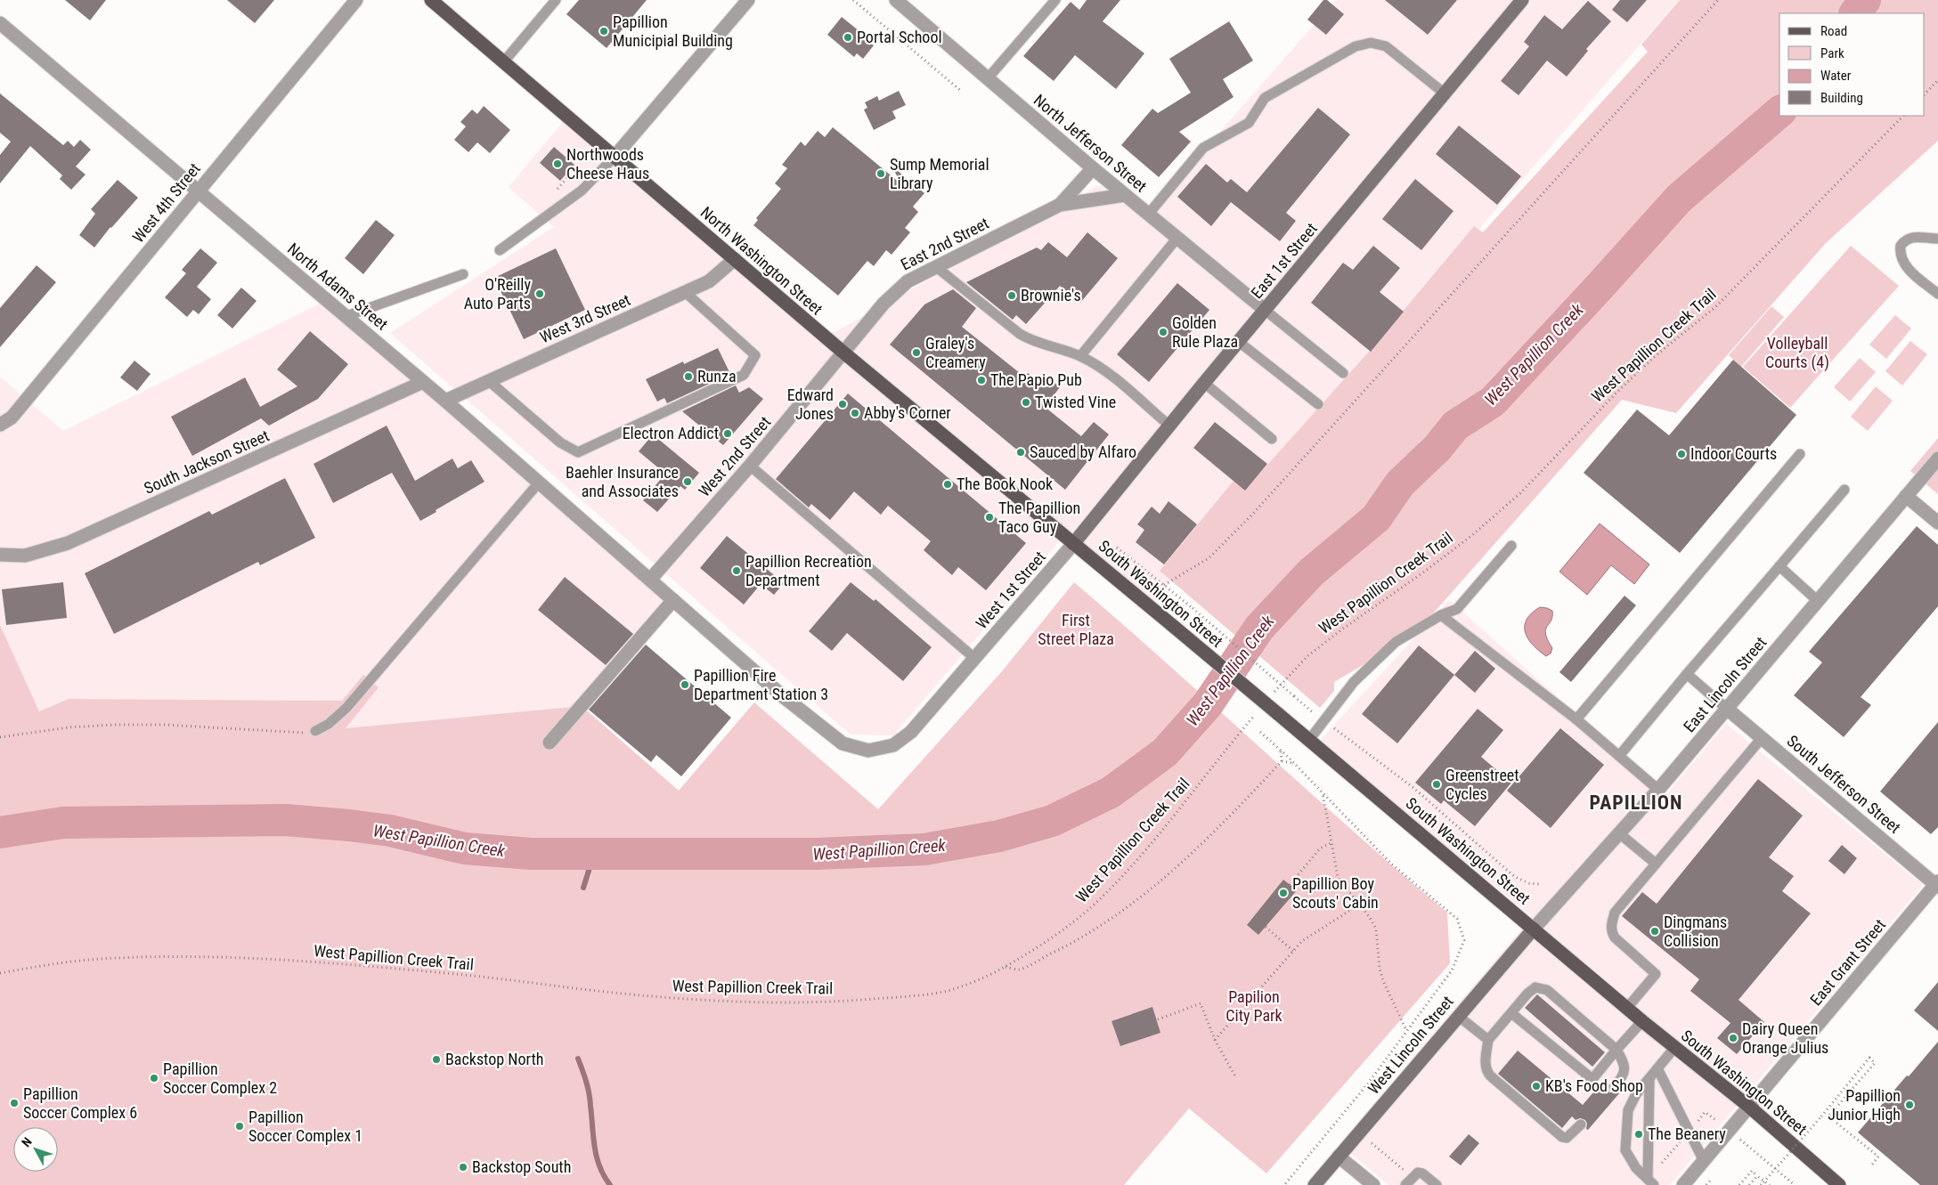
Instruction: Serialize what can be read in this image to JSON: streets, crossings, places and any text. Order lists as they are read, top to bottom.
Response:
{
  "streets": {
    "main road": [
      "North Washington Street",
      "East 1st Street",
      "South Washington Street",
      "West Lincoln Street"
    ],
    "street": [
      "North Jefferson Street",
      "West 4th Street",
      "East 2nd Street",
      "North Adams Street",
      "West 3rd Street",
      "West 2nd Street",
      "South Jackson Street",
      "West 1st Street",
      "East Lincoln Street",
      "South Jefferson Street",
      "East Grant Street"
    ],
    "path": ["West Papillion Creek Trail"]
  },
  "crossings": [
    ["North Jefferson Street", "East 1st Street"],
    ["West 4th Street", "North Adams Street"],
    ["East 2nd Street", "North Washington Street"],
    ["East 2nd Street", "West 2nd Street"],
    ["North Washington Street", "East 1st Street"],
    ["North Washington Street", "West 3rd Street"],
    ["North Washington Street", "West 2nd Street"],
    ["North Washington Street", "West 1st Street"],
    ["North Washington Street", "South Washington Street"],
    ["East 1st Street", "West 1st Street"],
    ["East 1st Street", "South Washington Street"],
    ["North Adams Street", "West 3rd Street"],
    ["North Adams Street", "West 2nd Street"],
    ["North Adams Street", "South Jackson Street"],
    ["West 1st Street", "South Washington Street"],
    ["South Washington Street", "East Lincoln Street"],
    ["South Washington Street", "East Grant Street"],
    ["South Washington Street", "West Lincoln Street"],
    ["East Lincoln Street", "South Jefferson Street"],
    ["East Lincoln Street", "West Lincoln Street"],
    ["South Jefferson Street", "East Grant Street"]
  ],
  "districts": ["PAPILLION"],
  "water": ["West Papillion Creek"],
  "parks": ["Volleyball Courts (4)", "First Street Plaza", "Papilion City Park"],
  "places": [
    "Papillion Municipial Building",
    "Portal School",
    "Northwoods Cheese Haus",
    "Sump Memorial Library",
    "O'Reilly Auto Parts",
    "Brownie's",
    "Golden Rule Plaza",
    "Graley's Creamery",
    "Runza",
    "The Papio Pub",
    "Twisted Vine",
    "Edward Jones",
    "Abby's Corner",
    "Electron Addict",
    "Sauced by Alfaro",
    "Indoor Courts",
    "Baehler Insurance and Associates",
    "The Book Nook",
    "The Papillion Taco Guy",
    "Papillion Recreation Department",
    "Papillion Fire Department Station 3",
    "Greenstreet Cycles",
    "Papillion Boy Scouts' Cabin",
    "Dingmans Collision",
    "Dairy Queen Orange Julius",
    "Backstop North",
    "Papillion Soccer Complex 2",
    "KB's Food Shop",
    "Papillion Soccer Complex 6",
    "Papillion Junior High",
    "Papillion Soccer Complex 1",
    "The Beanery",
    "Backstop South"
  ],
  "legend": [
    "Road",
    "Park",
    "Water",
    "Building"
  ],
  "north": "top left"
}
